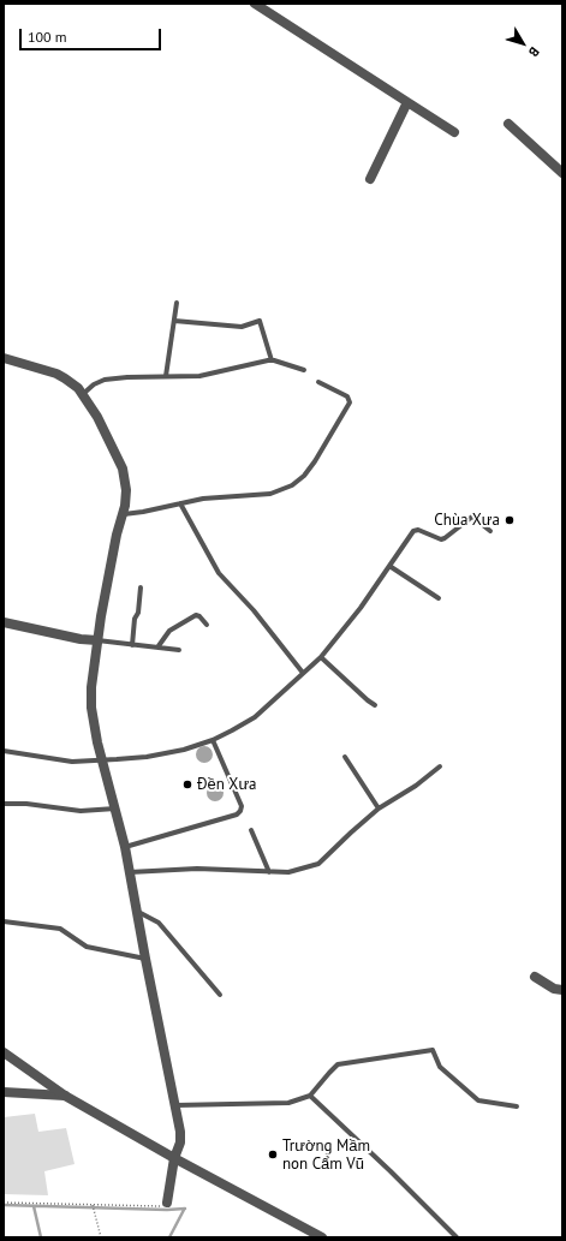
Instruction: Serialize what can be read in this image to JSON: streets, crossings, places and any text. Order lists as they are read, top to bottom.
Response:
{
  "places": ["Chùa Xưa", "Đền Xưa", "Trường Mầm non Cẩm Vũ"],
  "scale_bar": "100 m",
  "north": "bottom right"
}
